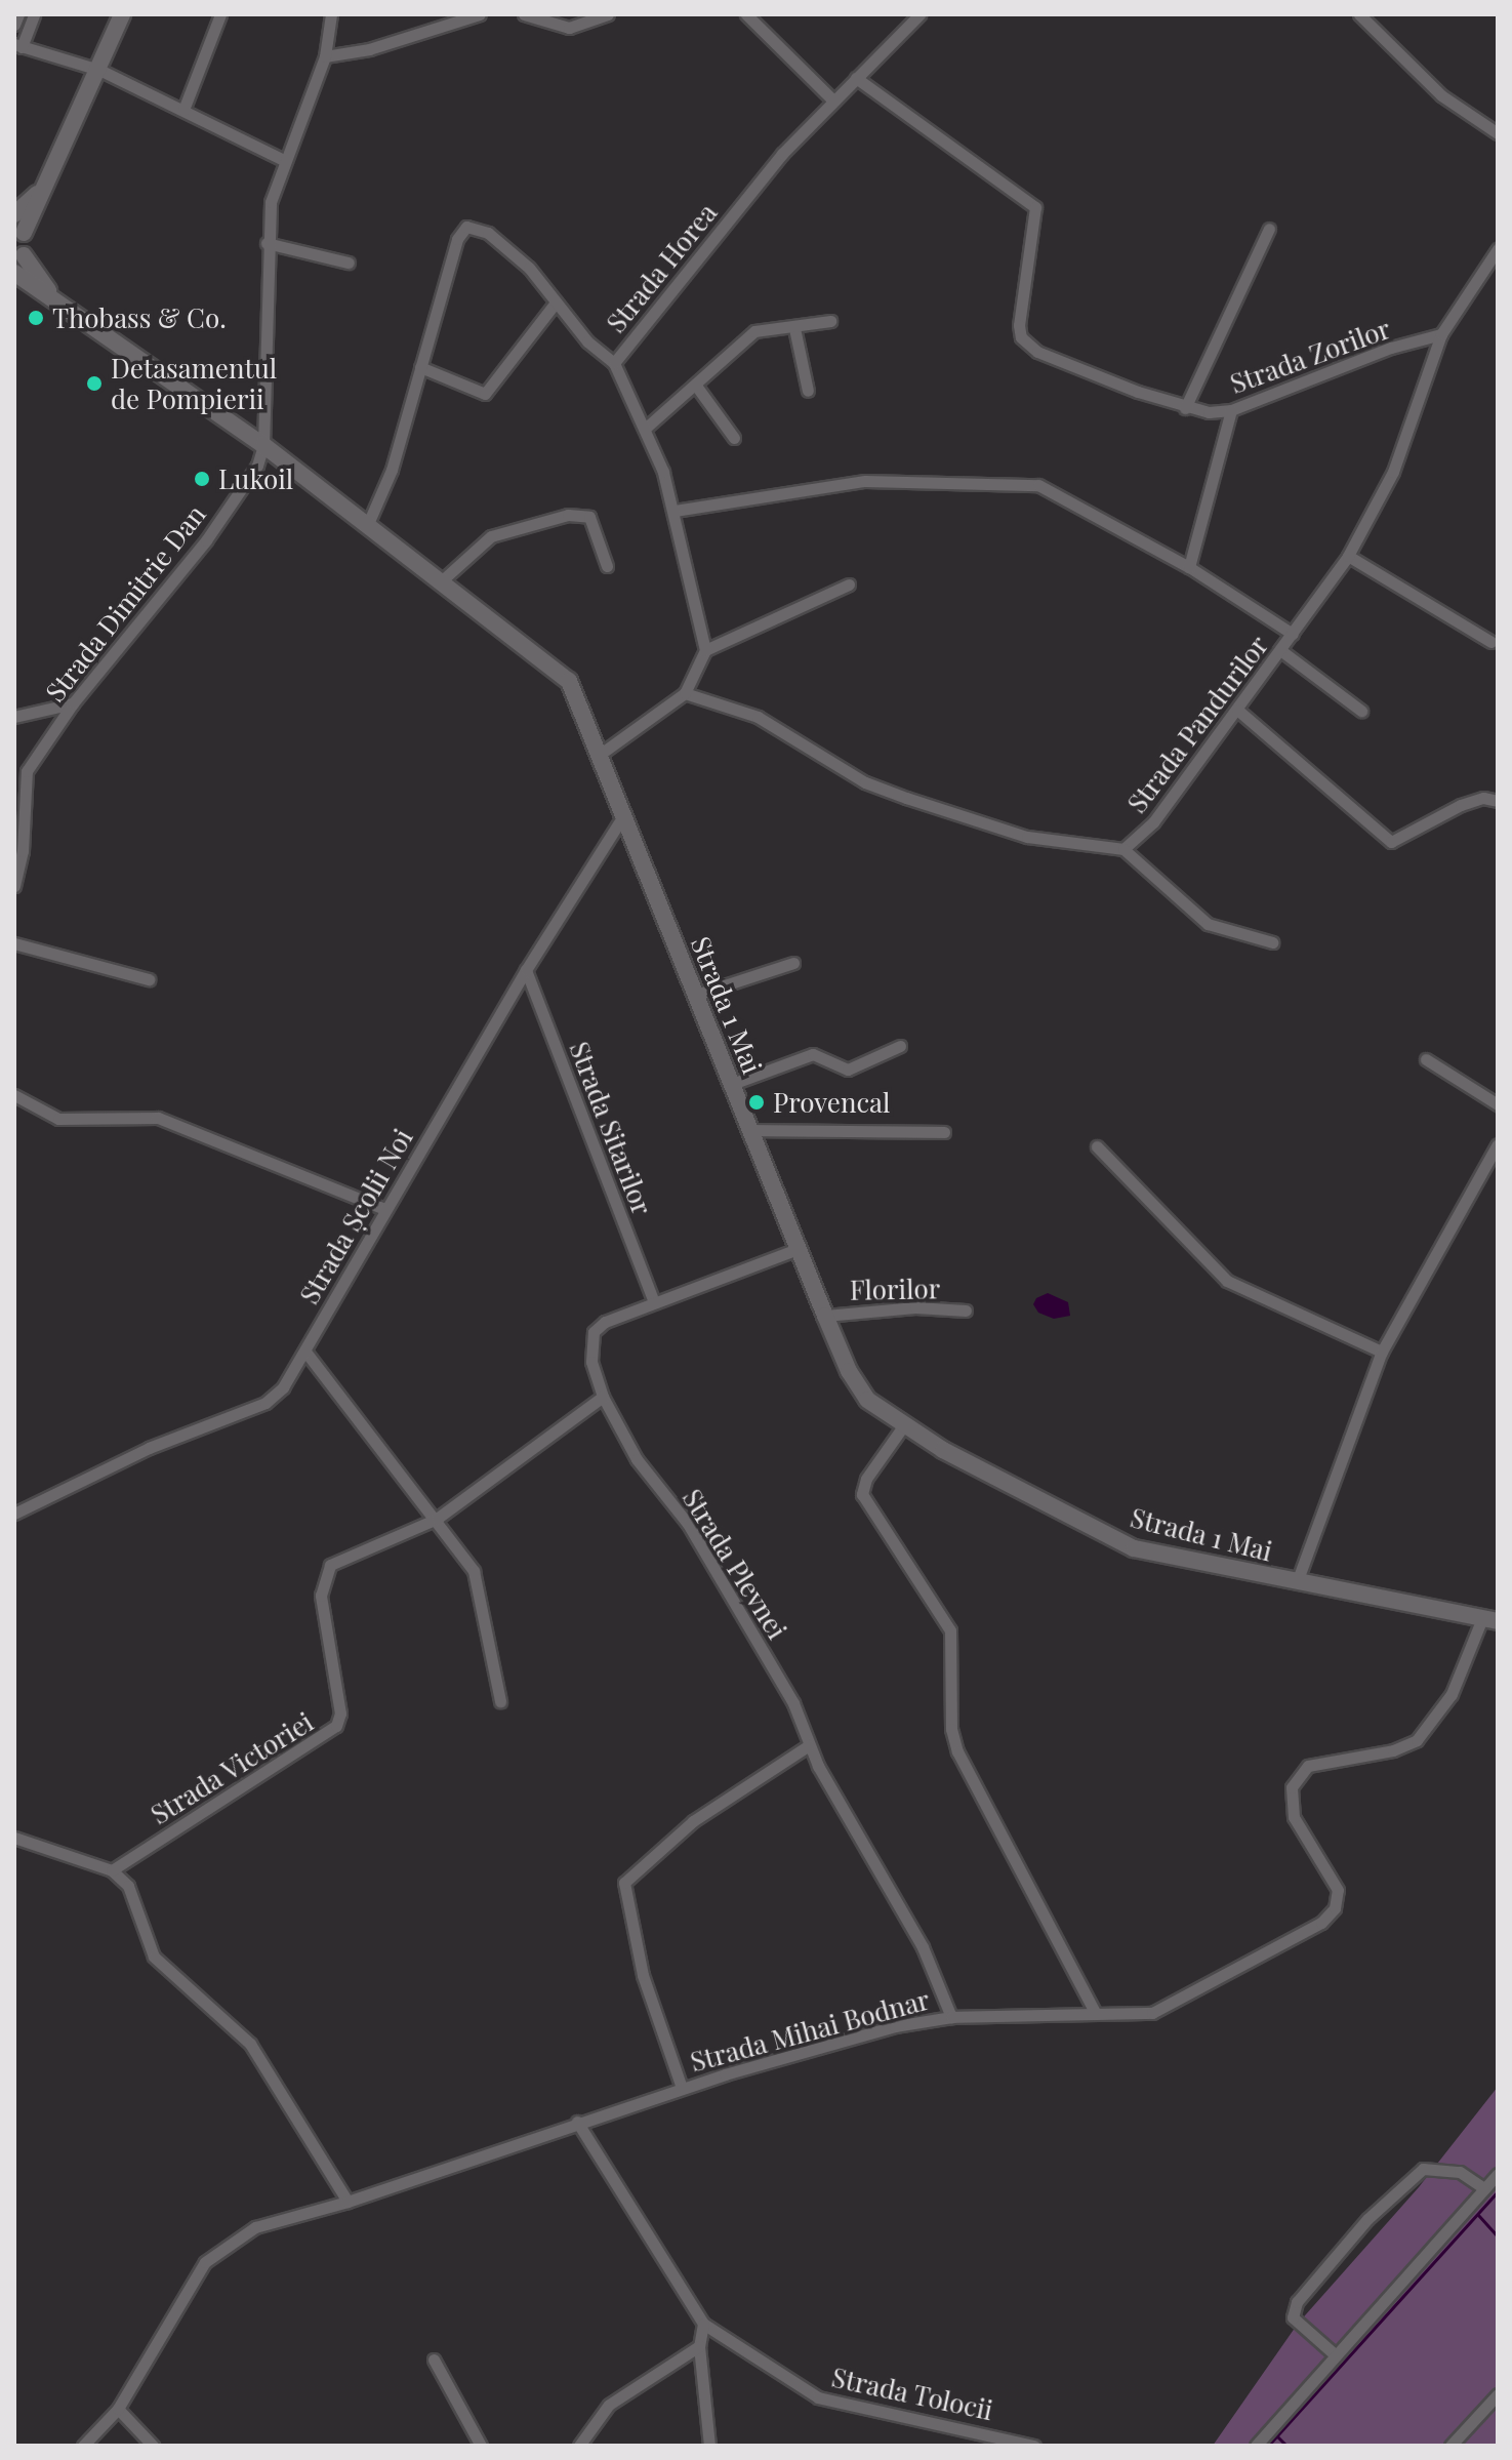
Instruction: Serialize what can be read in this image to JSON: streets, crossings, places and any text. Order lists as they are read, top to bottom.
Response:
{
  "streets": {
    "main road": ["Strada 1 Mai"],
    "street": [
      "Strada Horea",
      "Strada Zorilor",
      "Strada Dimitrie Dan",
      "Strada Pandurilor",
      "Strada Sitarilor",
      "Strada Școlii Noi",
      "Florilor",
      "Strada Plevnei",
      "Strada Victoriei",
      "Strada Mihai Bodnar",
      "Strada Tolocii"
    ]
  },
  "crossings": [
    ["Strada Horea", "Strada Zorilor"],
    ["Strada Zorilor", "Strada Pandurilor"],
    ["Strada Dimitrie Dan", "Strada 1 Mai"],
    ["Strada 1 Mai", "Strada Școlii Noi"],
    ["Strada 1 Mai", "Florilor"],
    ["Strada 1 Mai", "Strada Plevnei"],
    ["Strada 1 Mai", "Strada Mihai Bodnar"],
    ["Strada Sitarilor", "Strada Școlii Noi"],
    ["Strada Sitarilor", "Strada Plevnei"],
    ["Strada Plevnei", "Strada Victoriei"],
    ["Strada Plevnei", "Strada Mihai Bodnar"],
    ["Strada Mihai Bodnar", "Strada Tolocii"]
  ],
  "places": [
    "Thobass & Co.",
    "Detasamentul de Pompierii",
    "Lukoil",
    "Provencal"
  ]
}
